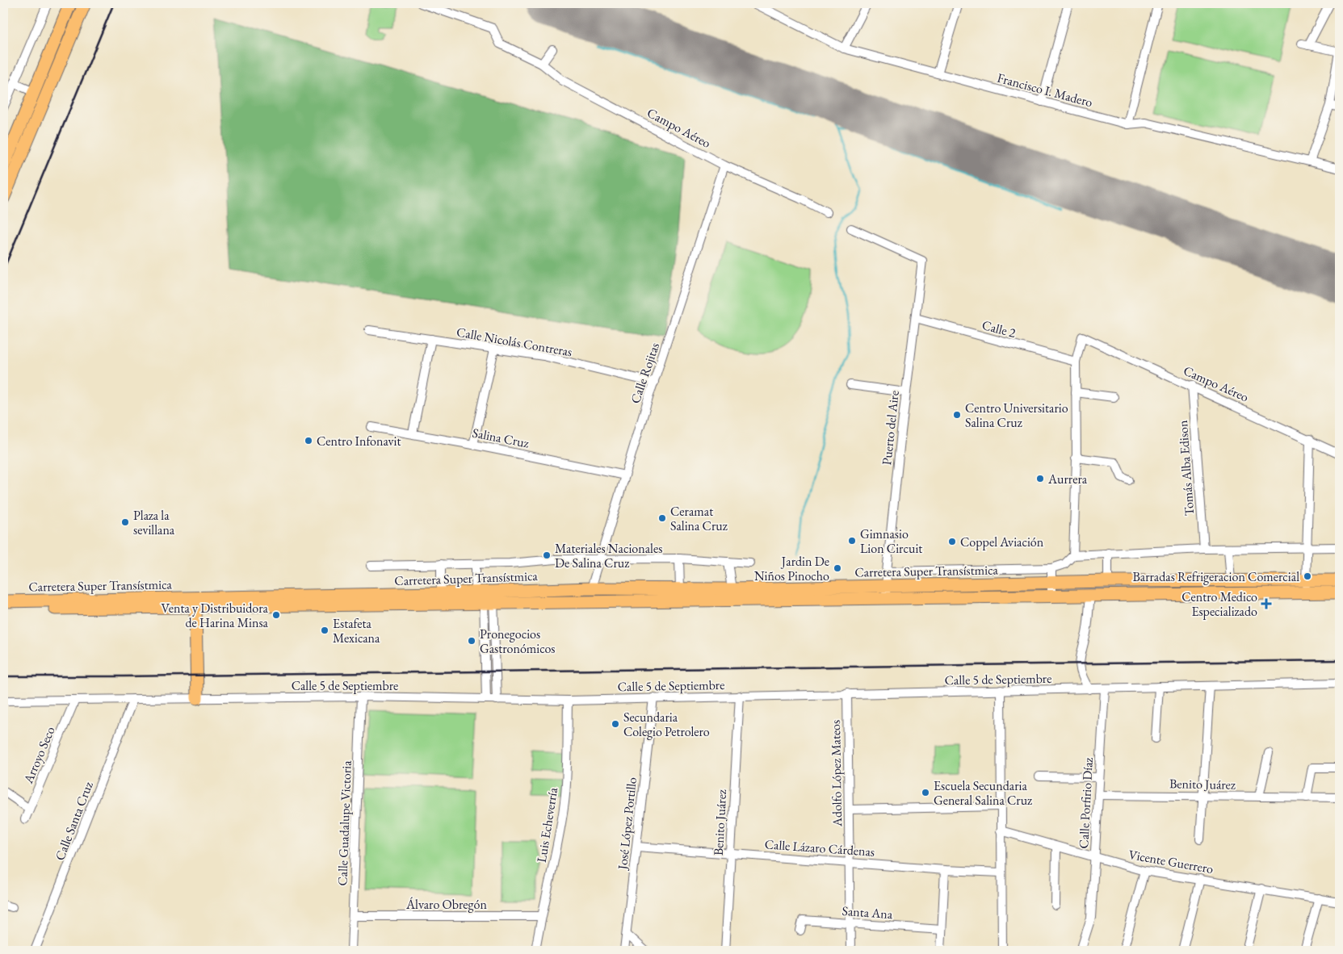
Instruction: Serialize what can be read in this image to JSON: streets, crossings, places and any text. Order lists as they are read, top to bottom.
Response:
{
  "streets": {
    "main road": ["Carretera Super Transístmica"],
    "street": [
      "Francisco I. Madero",
      "Campo Aéreo",
      "Calle 2",
      "Calle Nicolás Contreras",
      "Calle Rojitas",
      "Puerto del Aire",
      "Salina Cruz",
      "Tomás Alba Edison",
      "Calle 5 de Septiembre",
      "Arroyo Seco",
      "Adolfo López Mateos",
      "Benito Juárez",
      "Calle Porfirio Díaz",
      "Calle Santa Cruz",
      "Calle Guadalupe Victoria",
      "José López Portillo",
      "Luis Echeverría",
      "Calle Lázaro Cárdenas",
      "Vicente Guerrero",
      "Álvaro Obregón",
      "Santa Ana"
    ]
  },
  "crossings": [
    ["Campo Aéreo", "Calle 2"],
    ["Campo Aéreo", "Calle Rojitas"],
    ["Campo Aéreo", "Tomás Alba Edison"],
    ["Calle 2", "Puerto del Aire"],
    ["Calle Nicolás Contreras", "Calle Rojitas"],
    ["Calle Rojitas", "Salina Cruz"],
    ["Calle Rojitas", "Carretera Super Transístmica"],
    ["Puerto del Aire", "Carretera Super Transístmica"],
    ["Calle 5 de Septiembre", "Arroyo Seco"],
    ["Calle 5 de Septiembre", "Adolfo López Mateos"],
    ["Calle 5 de Septiembre", "Benito Juárez"],
    ["Calle 5 de Septiembre", "Calle Porfirio Díaz"],
    ["Calle 5 de Septiembre", "Calle Santa Cruz"],
    ["Calle 5 de Septiembre", "Calle Guadalupe Victoria"],
    ["Calle 5 de Septiembre", "José López Portillo"],
    ["Calle 5 de Septiembre", "Luis Echeverría"],
    ["Adolfo López Mateos", "Calle Lázaro Cárdenas"],
    ["Adolfo López Mateos", "Santa Ana"],
    ["Benito Juárez", "Calle Porfirio Díaz"],
    ["Benito Juárez", "Calle Lázaro Cárdenas"],
    ["Calle Porfirio Díaz", "Vicente Guerrero"],
    ["Calle Guadalupe Victoria", "Álvaro Obregón"],
    ["José López Portillo", "Calle Lázaro Cárdenas"],
    ["Luis Echeverría", "Álvaro Obregón"]
  ],
  "places": {
    "other": [
      "Centro Universitario Salina Cruz",
      "Centro Infonavit",
      "Aurrera",
      "Ceramat Salina Cruz",
      "Plaza la sevillana",
      "Gimnasio Lion Circuit",
      "Coppel Aviación",
      "Materiales Nacionales De Salina Cruz",
      "Jardin De Niños Pinocho",
      "Barradas Refrigeracion Comercial",
      "Venta y Distribuidora de Harina Minsa",
      "Estafeta Mexicana",
      "Pronegocios Gastronómicos",
      "Secundaria Colegio Petrolero",
      "Escuela Secundaria General Salina Cruz"
    ],
    "health": ["Centro Medico Especializado"]
  }
}
